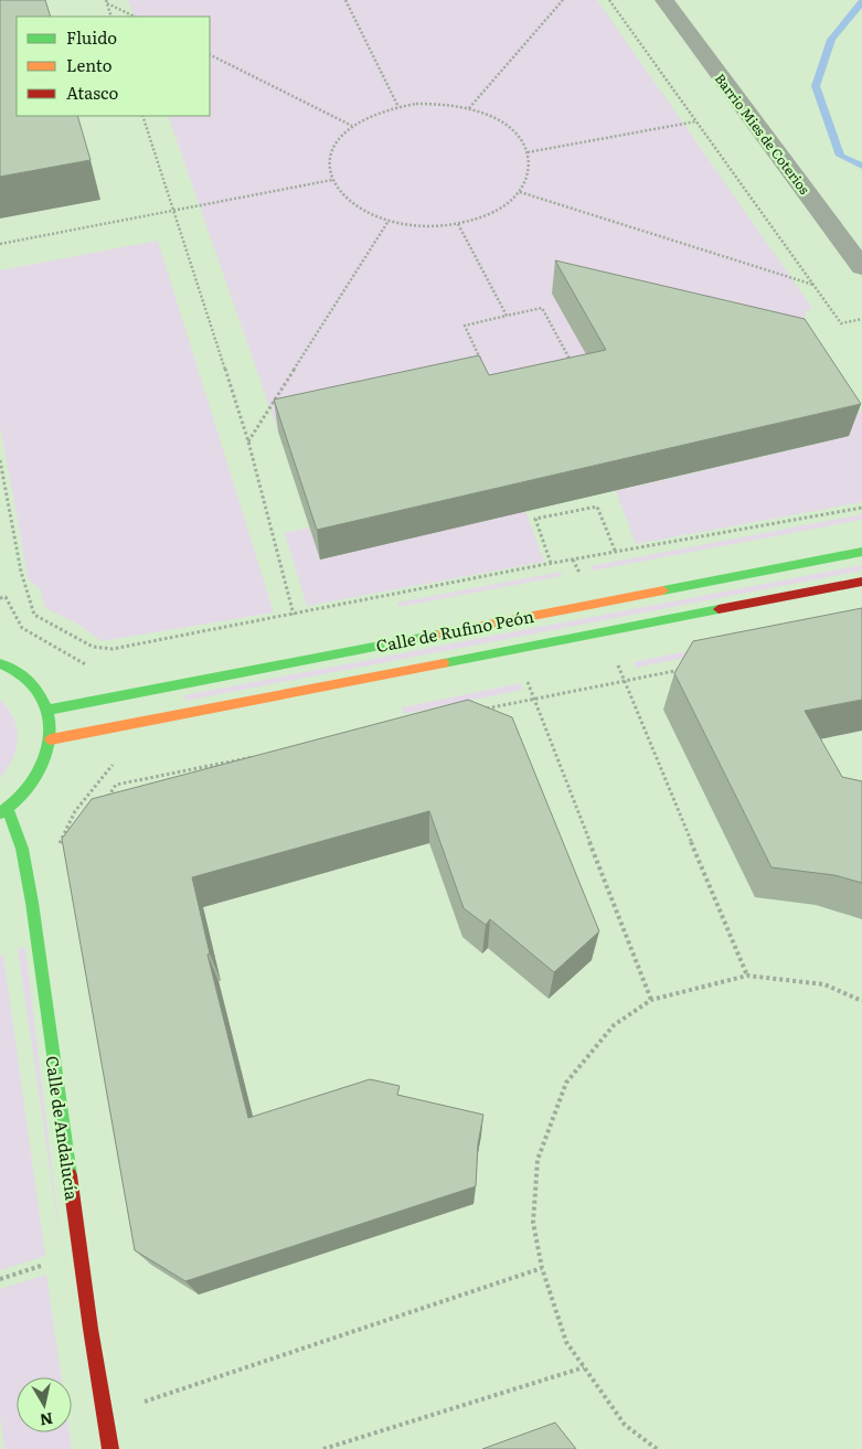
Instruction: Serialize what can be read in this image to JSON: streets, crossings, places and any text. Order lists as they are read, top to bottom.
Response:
{
  "streets": {
    "main road": ["Calle de Rufino Peón", "Calle de Andalucía"],
    "street": ["Barrio Mies de Coterios"]
  },
  "legend": ["Fluido", "Lento", "Atasco"],
  "north": "bottom"
}
